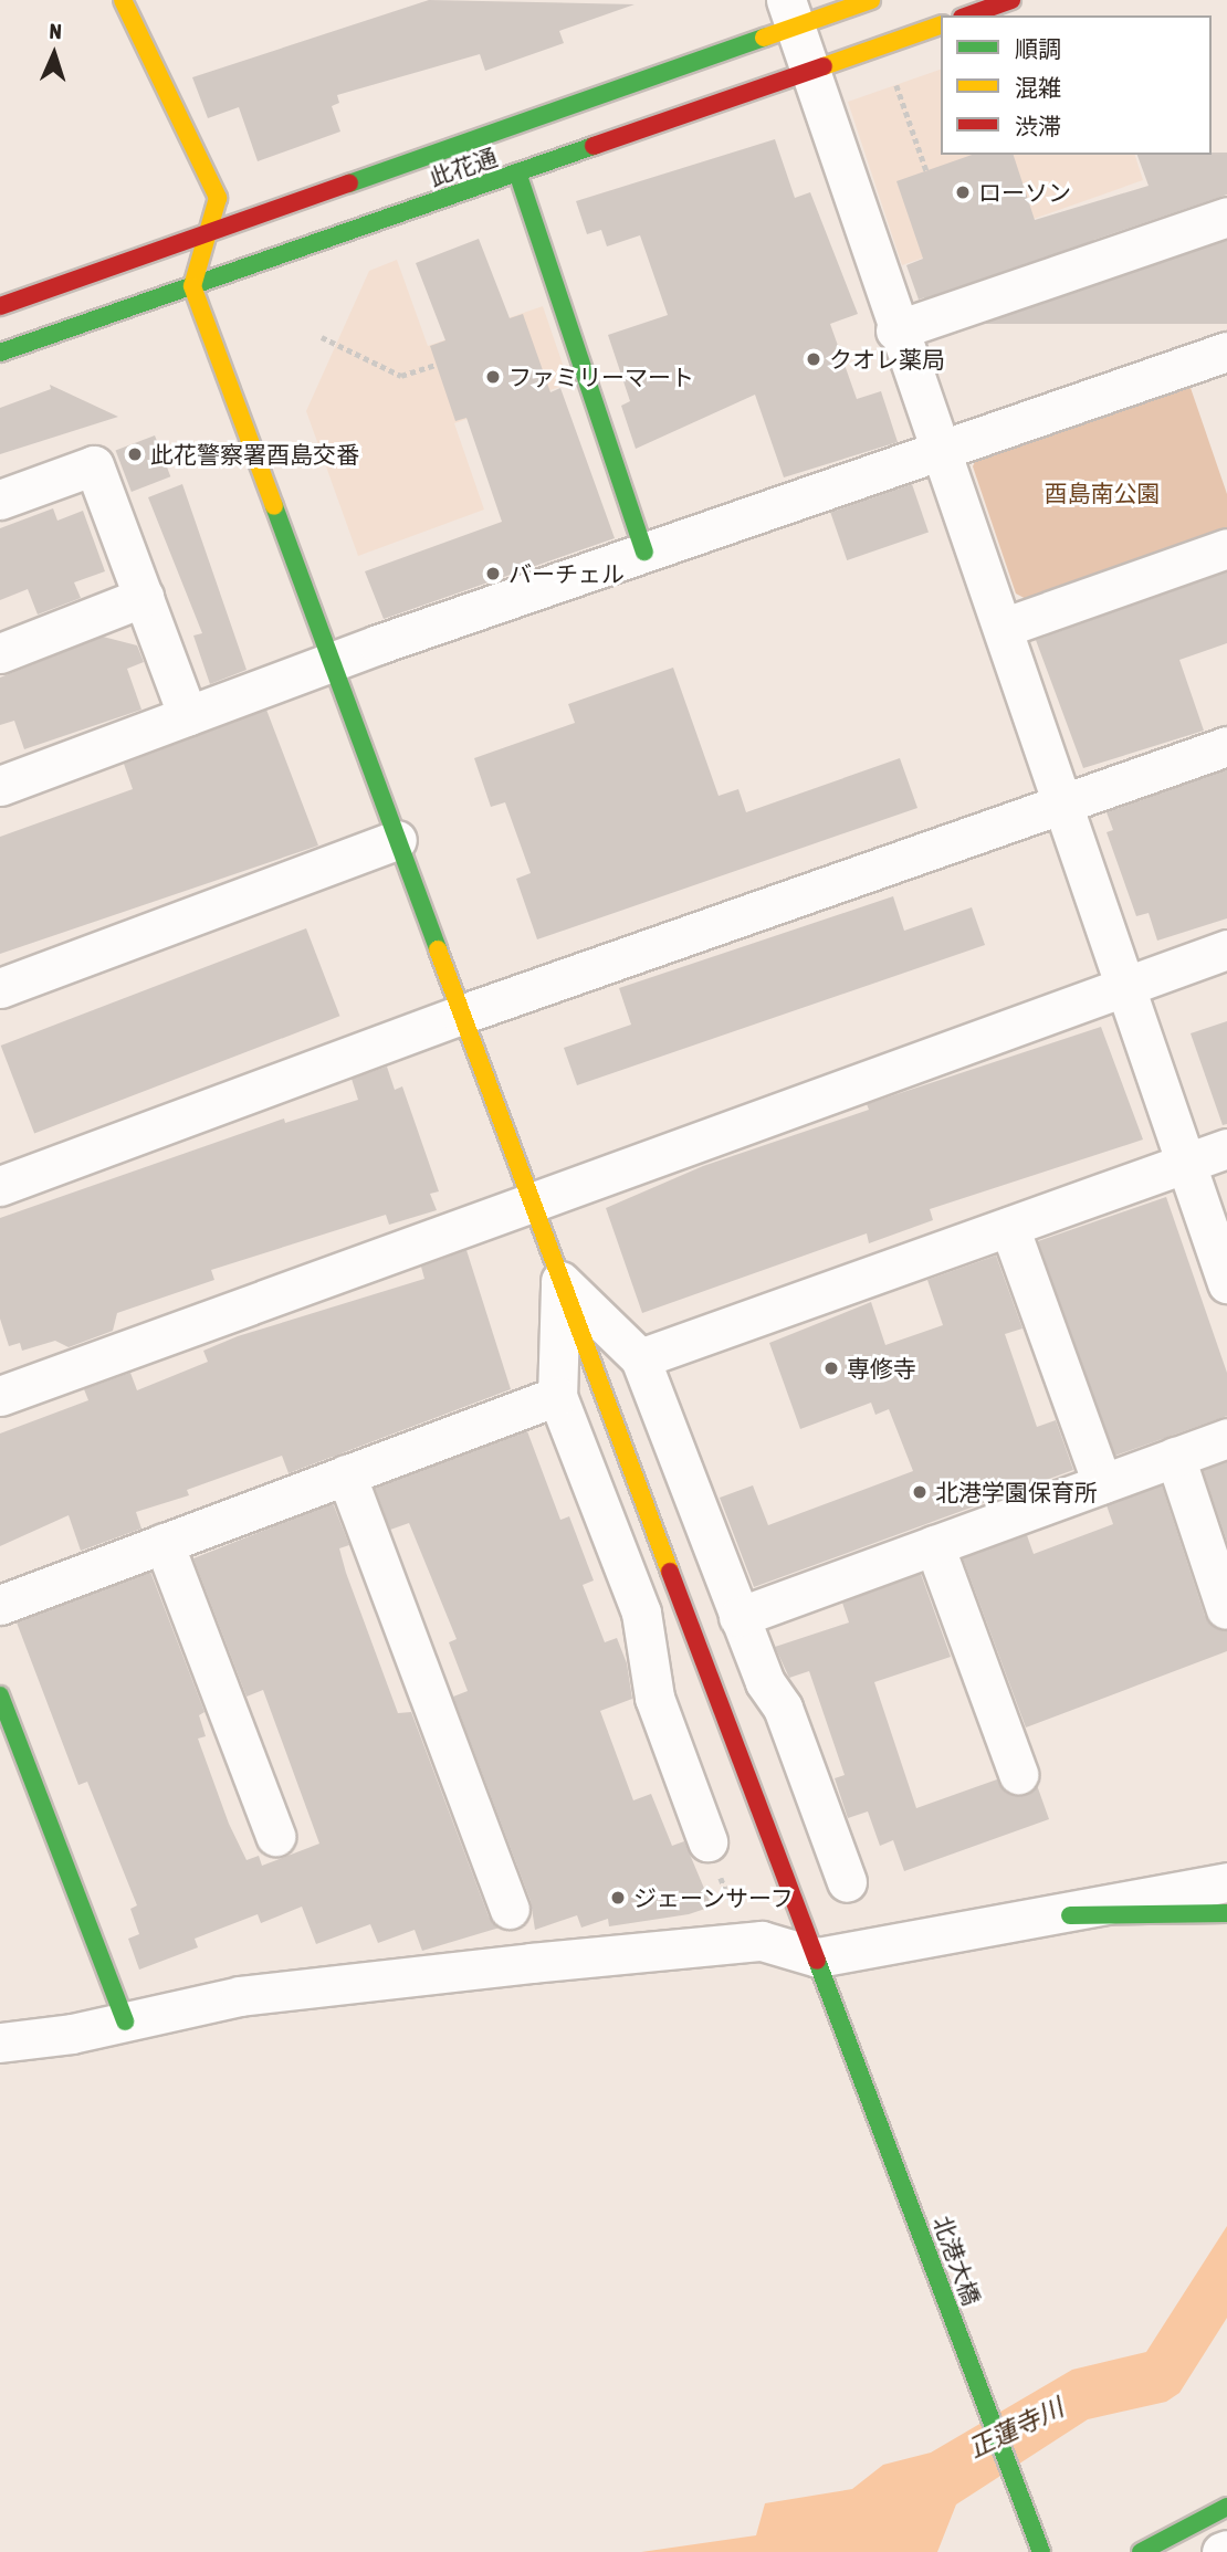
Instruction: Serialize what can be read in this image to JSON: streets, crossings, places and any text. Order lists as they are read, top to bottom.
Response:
{
  "streets": {
    "main road": ["此花通", "北港大橋"]
  },
  "crossings": [
    ["此花通", "北港大橋"]
  ],
  "water": ["正蓮寺川"],
  "parks": ["酉島南公園"],
  "places": [
    "ローソン",
    "クオレ薬局",
    "ファミリーマート",
    "此花警察署酉島交番",
    "バーチェル",
    "専修寺",
    "北港学園保育所",
    "ジェーンサーフ"
  ],
  "legend": ["順調", "混雑", "渋滞"],
  "north": "top"
}
